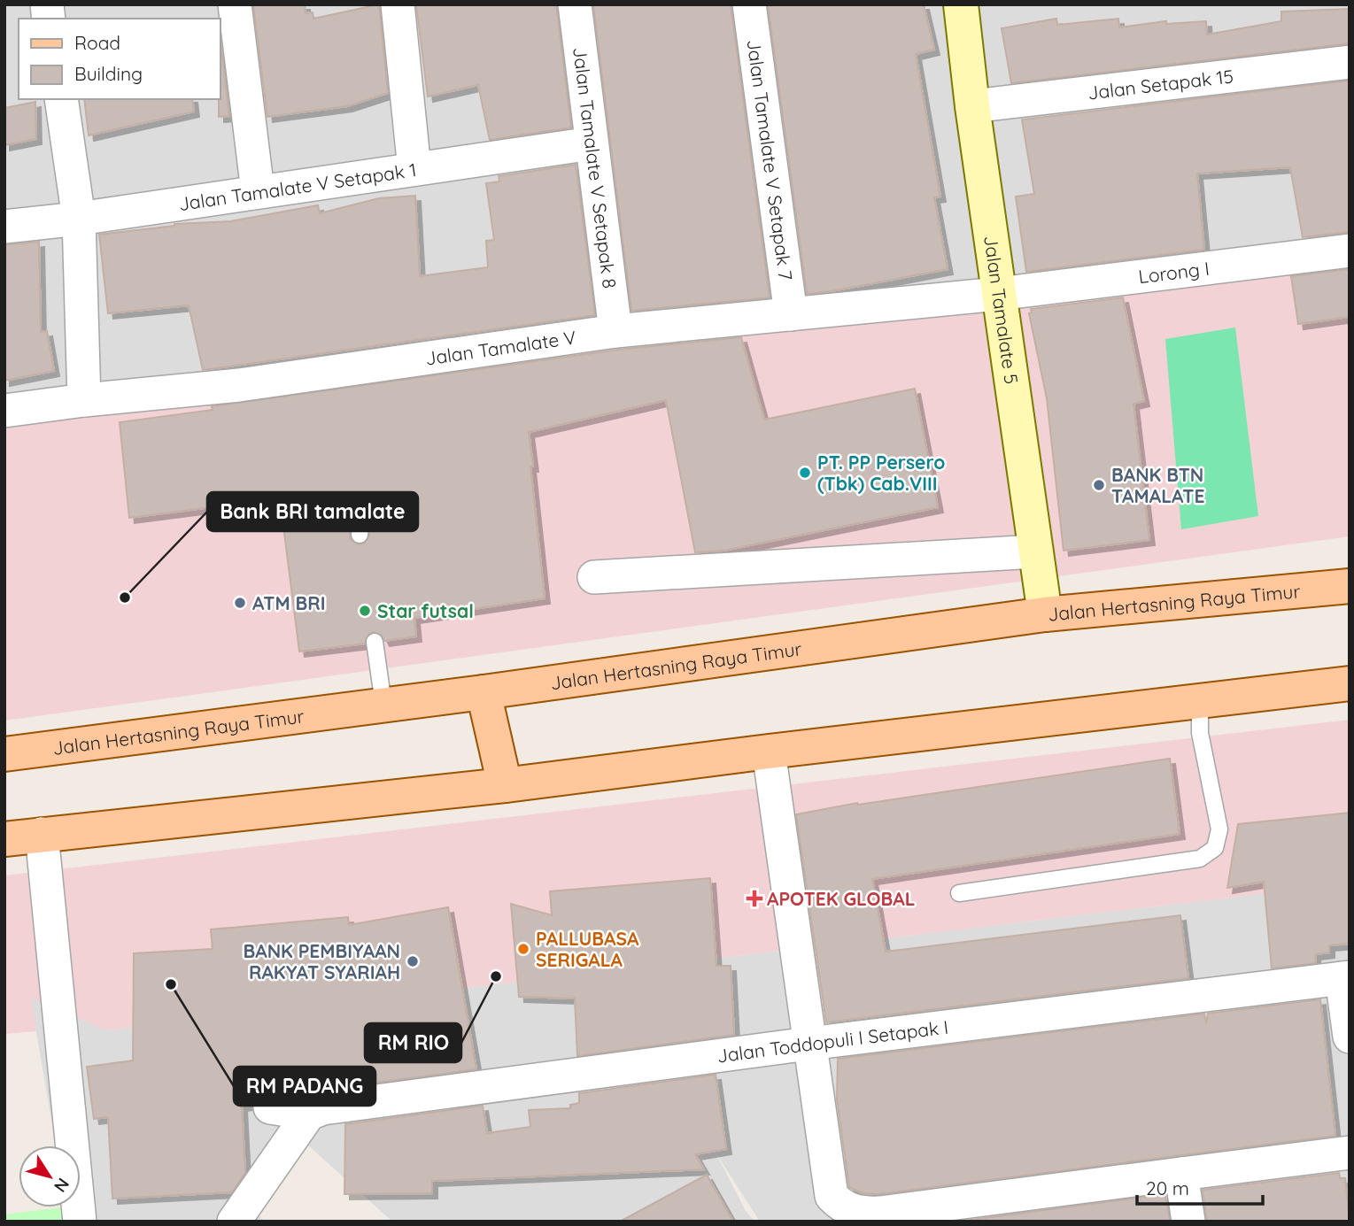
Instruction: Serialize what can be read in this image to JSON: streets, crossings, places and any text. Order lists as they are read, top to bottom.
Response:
{
  "streets": {
    "main road": ["Jalan Hertasning Raya Timur"],
    "street": [
      "Jalan Setapak 15",
      "Jalan Tamalate V Setapak 7",
      "Jalan Tamalate V Setapak 8",
      "Jalan Tamalate V Setapak 1",
      "Lorong I",
      "Jalan Tamalate 5",
      "Jalan Tamalate V",
      "Jalan Toddopuli I Setapak I"
    ]
  },
  "crossings": [
    ["Jalan Setapak 15", "Jalan Tamalate 5"],
    ["Jalan Tamalate V Setapak 7", "Jalan Tamalate V"],
    ["Jalan Tamalate V Setapak 8", "Jalan Tamalate V Setapak 1"],
    ["Jalan Tamalate V Setapak 8", "Jalan Tamalate V"],
    ["Lorong I", "Jalan Tamalate 5"],
    ["Lorong I", "Jalan Tamalate V"],
    ["Jalan Tamalate 5", "Jalan Tamalate V"],
    ["Jalan Tamalate 5", "Jalan Hertasning Raya Timur"]
  ],
  "places": {
    "other": [
      "PT. PP Persero (Tbk) Cab.VIII",
      "BANK BTN TAMALATE",
      "Bank BRI tamalate",
      "ATM BRI",
      "Star futsal",
      "PALLUBASA SERIGALA",
      "BANK PEMBIYAAN RAKYAT SYARIAH",
      "RM RIO",
      "RM PADANG"
    ],
    "health": ["APOTEK GLOBAL"]
  },
  "legend": ["Road", "Building"],
  "scale_bar": "20 m",
  "north": "bottom right"
}
